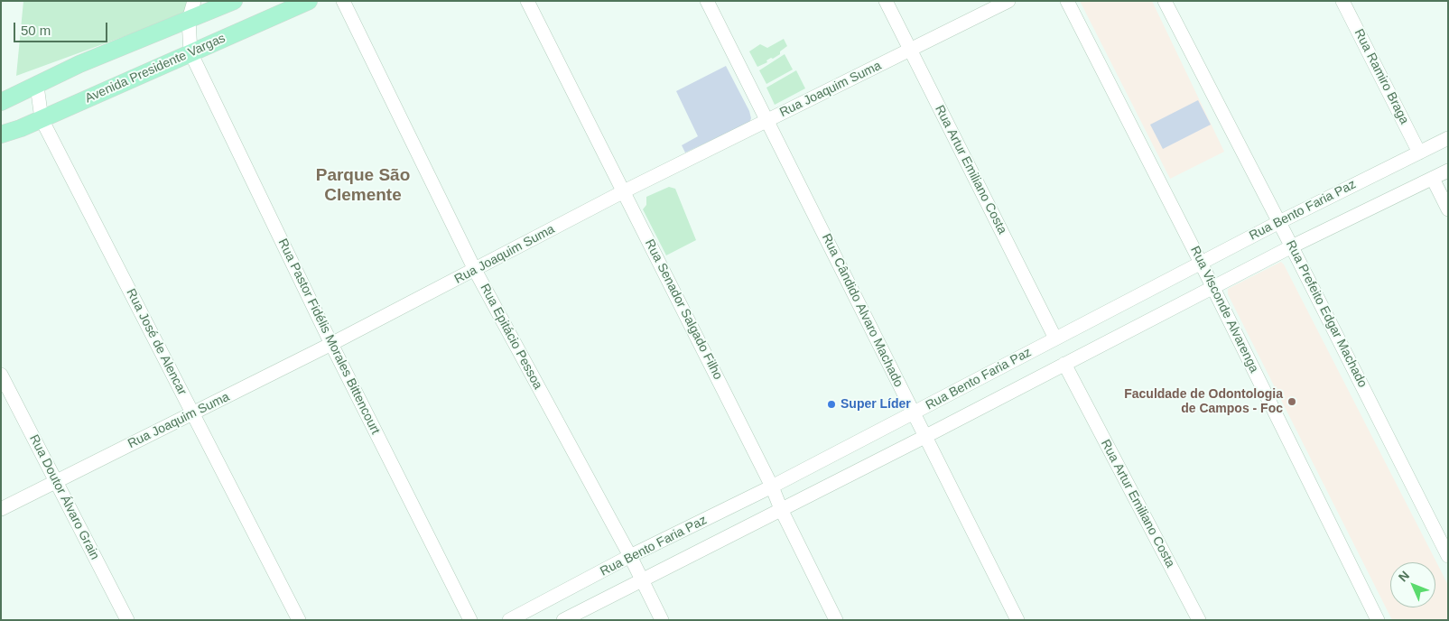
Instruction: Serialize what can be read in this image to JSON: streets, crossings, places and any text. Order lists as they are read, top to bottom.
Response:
{
  "streets": {
    "main road": ["Avenida Presidente Vargas"],
    "street": [
      "Rua Ramiro Braga",
      "Rua Joaquim Suma",
      "Rua Artur Emiliano Costa",
      "Rua Bento Faria Paz",
      "Rua Senador Salgado Filho",
      "Rua Visconde Alvarenga",
      "Rua Cândido Alvaro Machado",
      "Rua Prefeito Edgar Machado",
      "Rua Pastor Fidélis Morales Bittencourt",
      "Rua Epitácio Pessoa",
      "Rua José de Alencar",
      "Rua Doutor Álvaro Grain"
    ]
  },
  "crossings": [
    ["Avenida Presidente Vargas", "Rua Pastor Fidélis Morales Bittencourt"],
    ["Avenida Presidente Vargas", "Rua José de Alencar"],
    ["Rua Ramiro Braga", "Rua Bento Faria Paz"],
    ["Rua Joaquim Suma", "Rua Artur Emiliano Costa"],
    ["Rua Joaquim Suma", "Rua Senador Salgado Filho"],
    ["Rua Joaquim Suma", "Rua Cândido Alvaro Machado"],
    ["Rua Joaquim Suma", "Rua Pastor Fidélis Morales Bittencourt"],
    ["Rua Joaquim Suma", "Rua Epitácio Pessoa"],
    ["Rua Joaquim Suma", "Rua José de Alencar"],
    ["Rua Joaquim Suma", "Rua Doutor Álvaro Grain"],
    ["Rua Artur Emiliano Costa", "Rua Bento Faria Paz"],
    ["Rua Bento Faria Paz", "Rua Senador Salgado Filho"],
    ["Rua Bento Faria Paz", "Rua Visconde Alvarenga"],
    ["Rua Bento Faria Paz", "Rua Cândido Alvaro Machado"],
    ["Rua Bento Faria Paz", "Rua Prefeito Edgar Machado"],
    ["Rua Bento Faria Paz", "Rua Epitácio Pessoa"]
  ],
  "districts": ["Parque São Clemente"],
  "places": ["Faculdade de Odontologia de Campos - Foc", "Super Líder"],
  "scale_bar": "50 m",
  "north": "top left"
}
